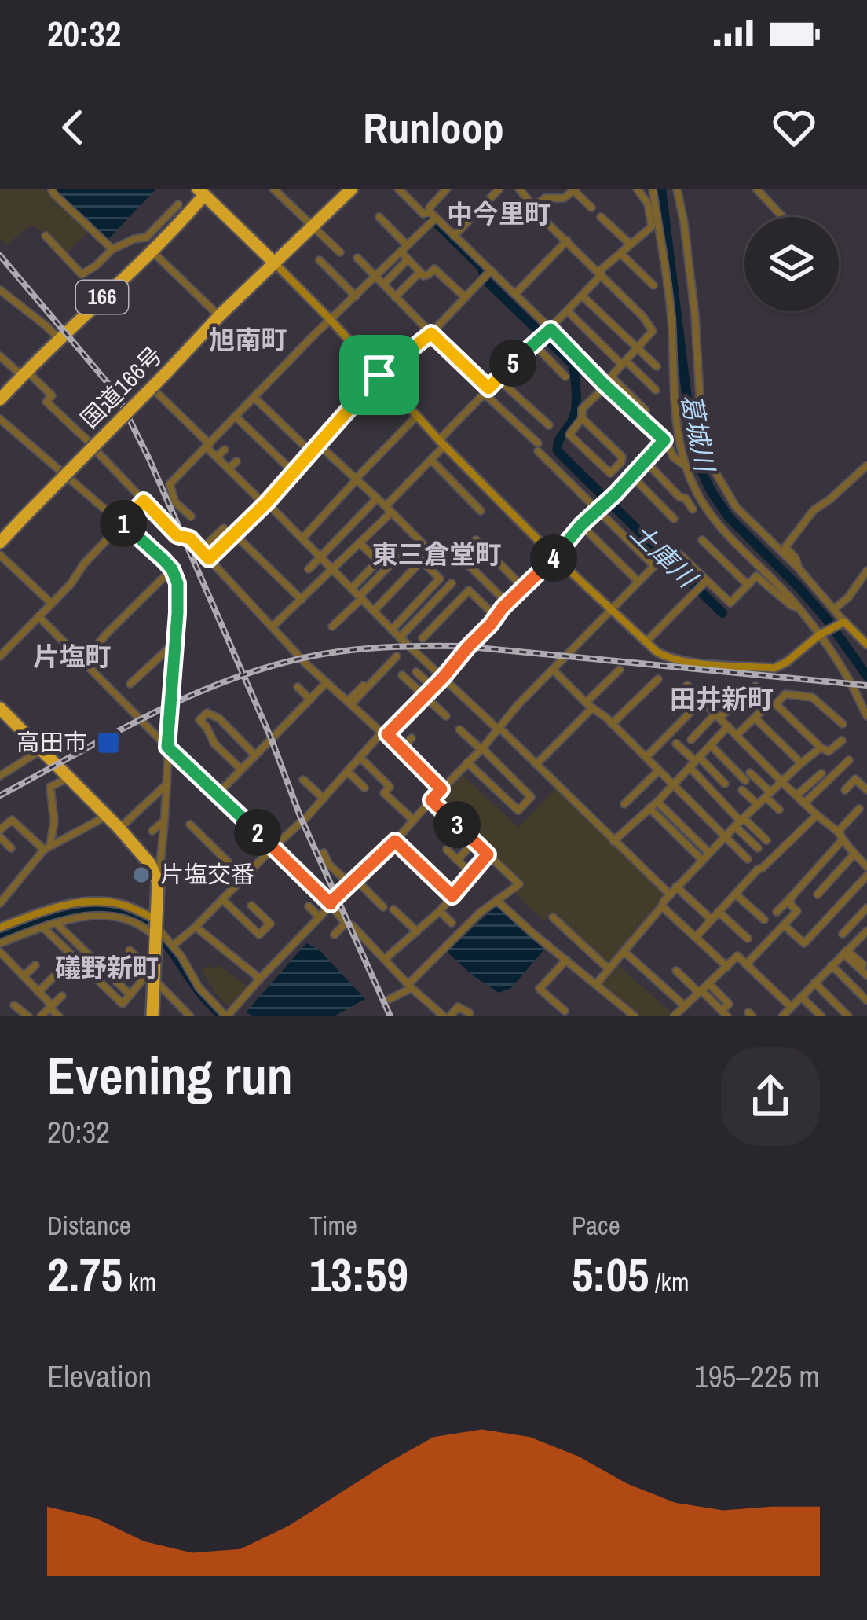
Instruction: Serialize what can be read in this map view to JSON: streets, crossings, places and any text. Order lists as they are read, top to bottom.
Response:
{
  "streets": {
    "highway": ["166", "国道166号"]
  },
  "districts": [
    "中今里町",
    "旭南町",
    "東三倉堂町",
    "片塩町",
    "田井新町",
    "礒野新町"
  ],
  "water": ["葛城川", "土庫川"],
  "places": {
    "transit": ["高田市"],
    "other": ["片塩交番"]
  },
  "page": {
    "status": "20:32",
    "header": "Runloop",
    "pins": [
      "5",
      "1",
      "4",
      "3",
      "2"
    ],
    "heading": ["Evening run", "20:32"],
    "stats": [
      ["Distance", "2.75 km"],
      ["Time", "13:59"],
      ["Pace", "5:05 /km"]
    ],
    "chart": ["Elevation", "195–225 m"]
  }
}
